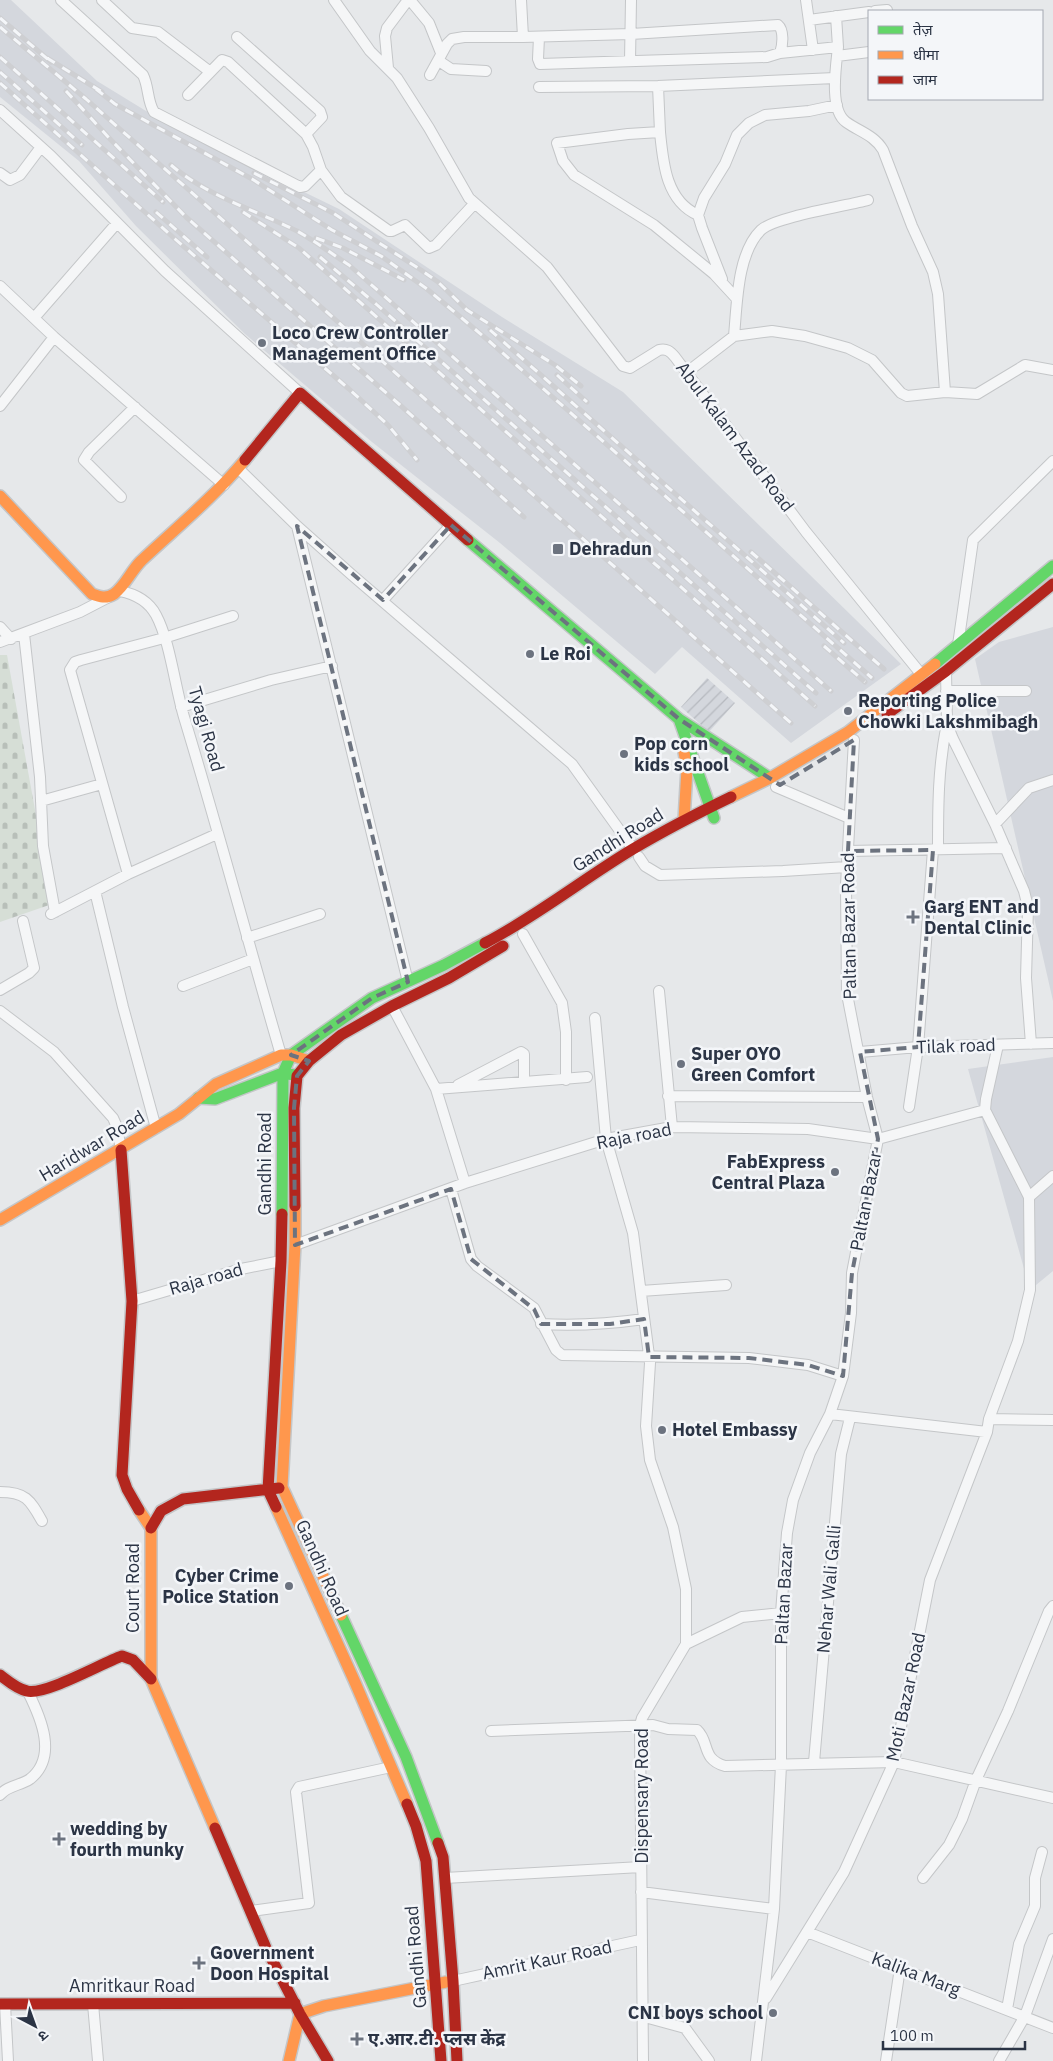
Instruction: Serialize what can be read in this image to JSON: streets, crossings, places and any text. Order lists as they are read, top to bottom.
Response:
{
  "streets": {
    "main road": [
      "Gandhi Road",
      "Haridwar Road",
      "Court Road",
      "Amritkaur Road"
    ],
    "street": [
      "Abul Kalam Azad Road",
      "Tyagi Road",
      "Paltan Bazar Road",
      "Tilak road",
      "Raja road",
      "Paltan Bazar",
      "Nehar Wali Galli",
      "Moti Bazar Road",
      "Dispensary Road",
      "Amrit Kaur Road",
      "Kalika Marg"
    ]
  },
  "crossings": [
    ["Abul Kalam Azad Road", "Gandhi Road"],
    ["Tyagi Road", "Gandhi Road"],
    ["Tyagi Road", "Haridwar Road"],
    ["Gandhi Road", "Paltan Bazar Road"],
    ["Gandhi Road", "Raja road"],
    ["Gandhi Road", "Haridwar Road"],
    ["Gandhi Road", "Amrit Kaur Road"],
    ["Gandhi Road", "Amritkaur Road"],
    ["Paltan Bazar Road", "Tilak road"],
    ["Paltan Bazar Road", "Raja road"],
    ["Paltan Bazar Road", "Paltan Bazar"],
    ["Raja road", "Paltan Bazar"],
    ["Raja road", "Court Road"],
    ["Haridwar Road", "Court Road"],
    ["Paltan Bazar", "Moti Bazar Road"],
    ["Court Road", "Amritkaur Road"],
    ["Moti Bazar Road", "Kalika Marg"],
    ["Dispensary Road", "Amrit Kaur Road"],
    ["Amrit Kaur Road", "Amritkaur Road"]
  ],
  "places": {
    "other": [
      "Loco Crew Controller Management Office",
      "Le Roi",
      "Reporting Police Chowki Lakshmibagh",
      "Pop corn kids school",
      "Super OYO Green Comfort",
      "FabExpress Central Plaza",
      "Hotel Embassy",
      "Cyber Crime Police Station",
      "CNI boys school"
    ],
    "transit": ["Dehradun"],
    "health": [
      "Garg ENT and Dental Clinic",
      "wedding by fourth munky",
      "Government Doon Hospital",
      "ए.आर.टी. प्लस केंद्र"
    ]
  },
  "legend": ["तेज़", "धीमा", "जाम"],
  "scale_bar": "100 m",
  "north": "bottom right"
}
